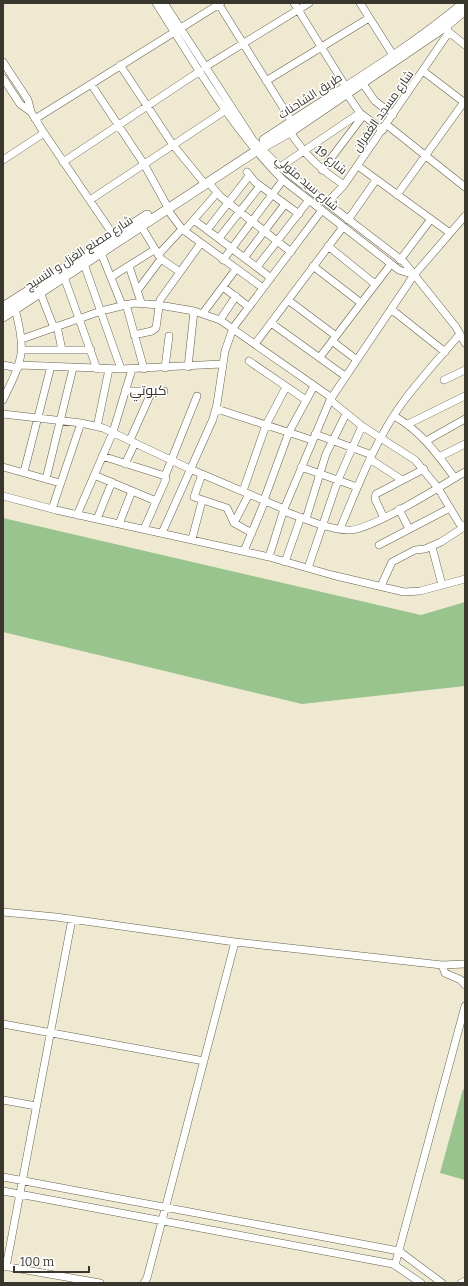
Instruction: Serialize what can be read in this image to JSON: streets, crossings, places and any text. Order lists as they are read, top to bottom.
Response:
{
  "streets": {
    "main road": ["طريق الشاحنات", "شارع مصنع الغزل و النسيج"],
    "street": ["شارع مسجد الغفران", "شارع 19", "شارع سيد متولي"]
  },
  "crossings": [
    ["طريق الشاحنات", "شارع مسجد الغفران"],
    ["طريق الشاحنات", "شارع 19"],
    ["طريق الشاحنات", "شارع سيد متولي"],
    ["طريق الشاحنات", "شارع مصنع الغزل و النسيج"],
    ["شارع مسجد الغفران", "شارع 19"],
    ["شارع مسجد الغفران", "شارع سيد متولي"]
  ],
  "districts": ["كبوتي"],
  "scale_bar": "100 m"
}
